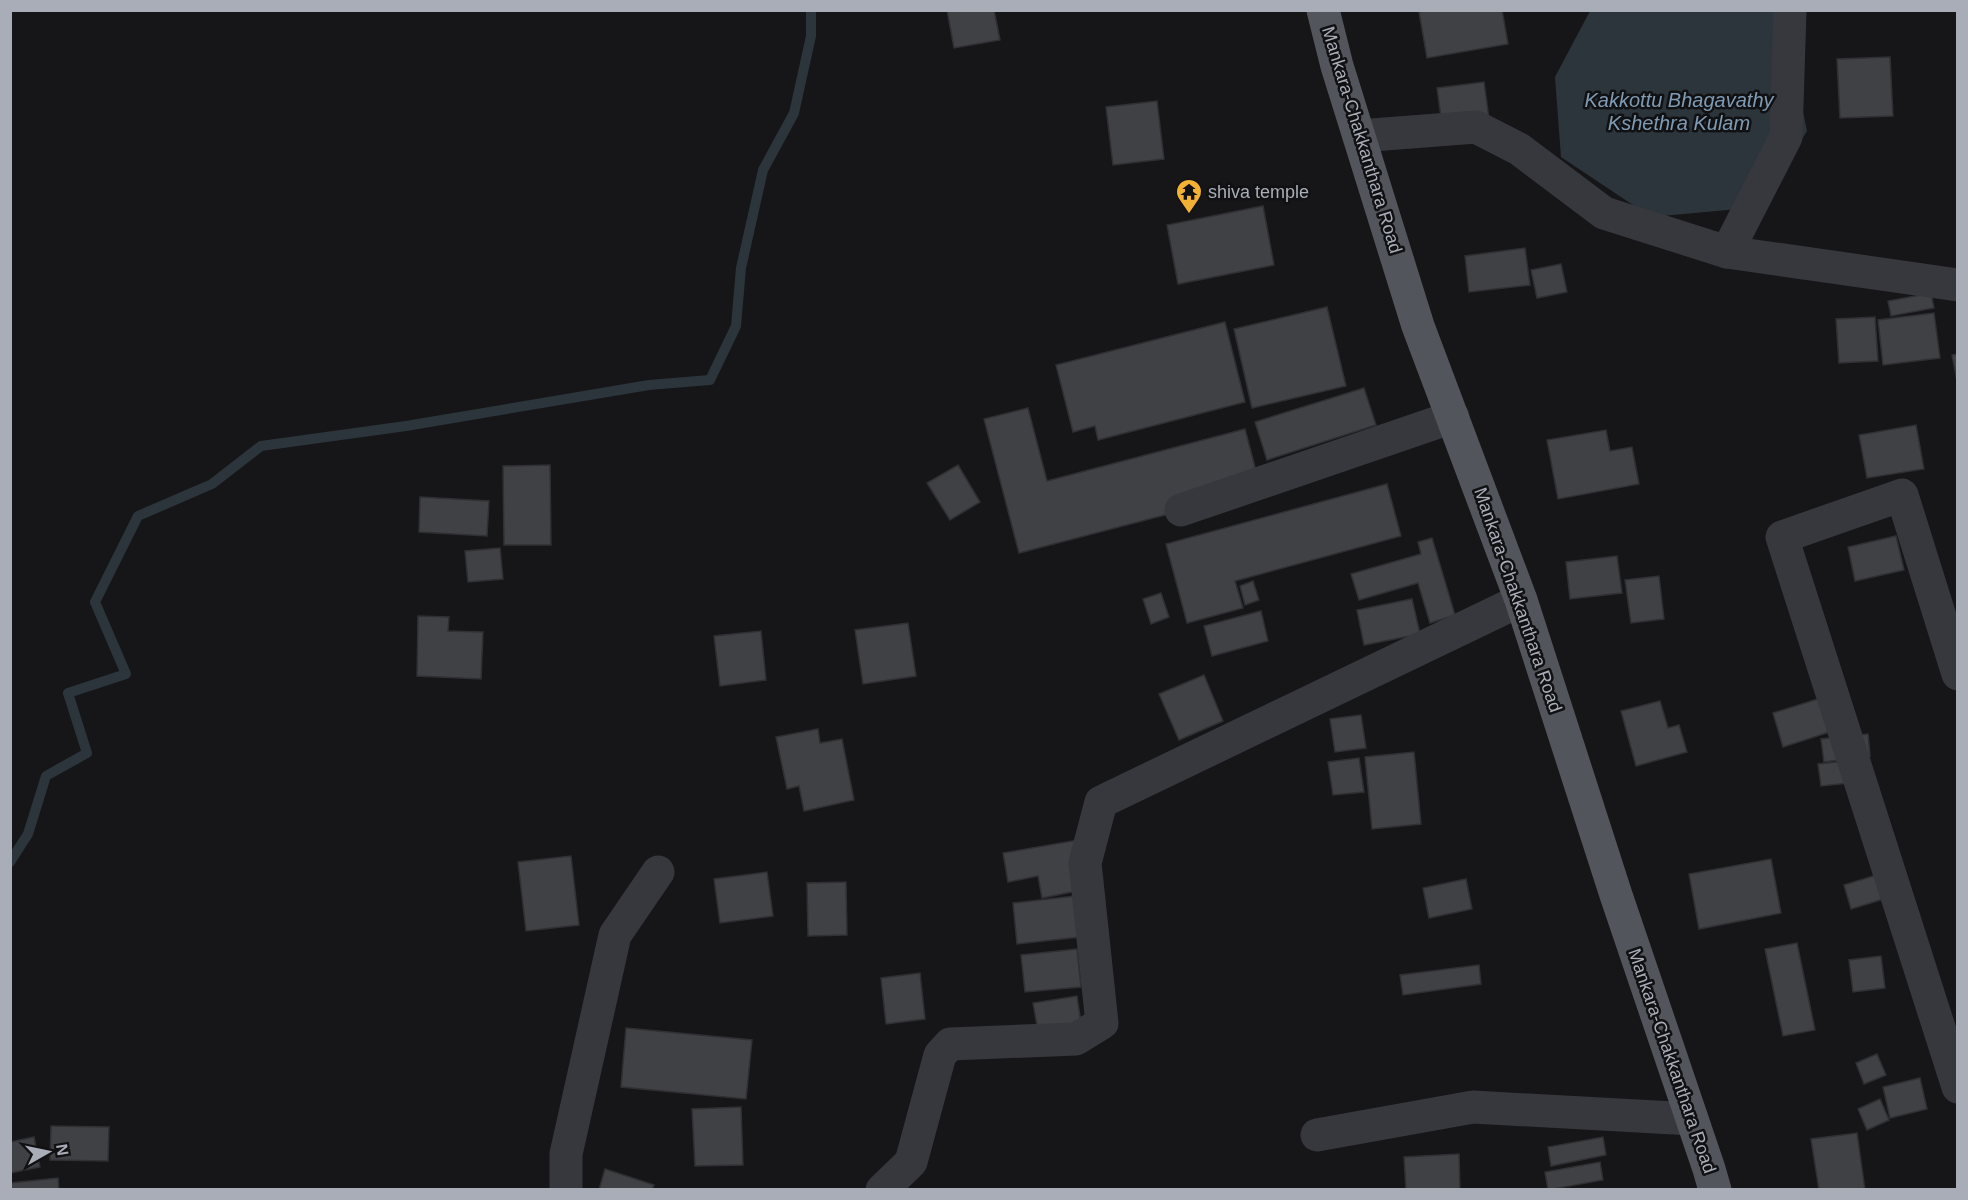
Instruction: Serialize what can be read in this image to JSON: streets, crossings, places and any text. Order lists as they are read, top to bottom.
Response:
{
  "streets": {
    "main road": ["Mankara-Chakkanthara Road"]
  },
  "water": ["Kakkottu Bhagavathy Kshethra Kulam"],
  "places": {
    "temple": ["shiva temple"]
  },
  "north": "right"
}
